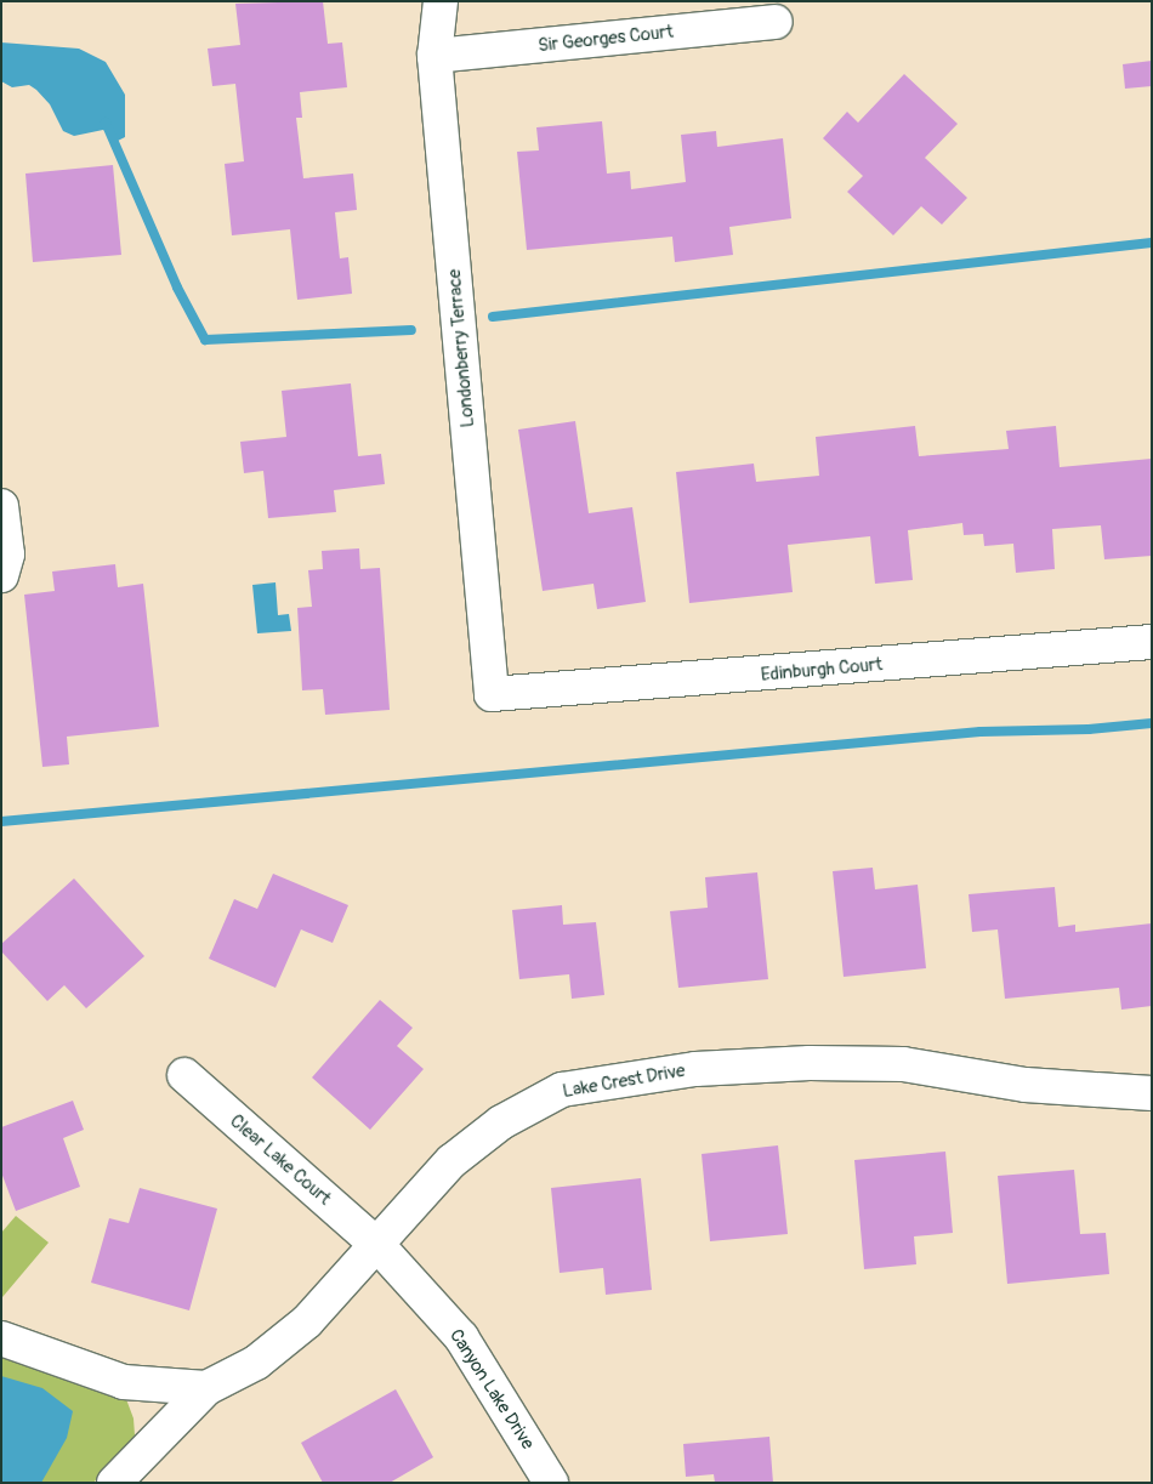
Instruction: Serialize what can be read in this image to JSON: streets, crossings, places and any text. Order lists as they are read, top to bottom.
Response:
{
  "streets": {
    "street": [
      "Sir Georges Court",
      "Londonberry Terrace",
      "Edinburgh Court",
      "Lake Crest Drive",
      "Clear Lake Court",
      "Canyon Lake Drive"
    ]
  },
  "crossings": [
    ["Sir Georges Court", "Londonberry Terrace"],
    ["Londonberry Terrace", "Edinburgh Court"],
    ["Lake Crest Drive", "Clear Lake Court"],
    ["Lake Crest Drive", "Canyon Lake Drive"],
    ["Clear Lake Court", "Canyon Lake Drive"]
  ]
}
